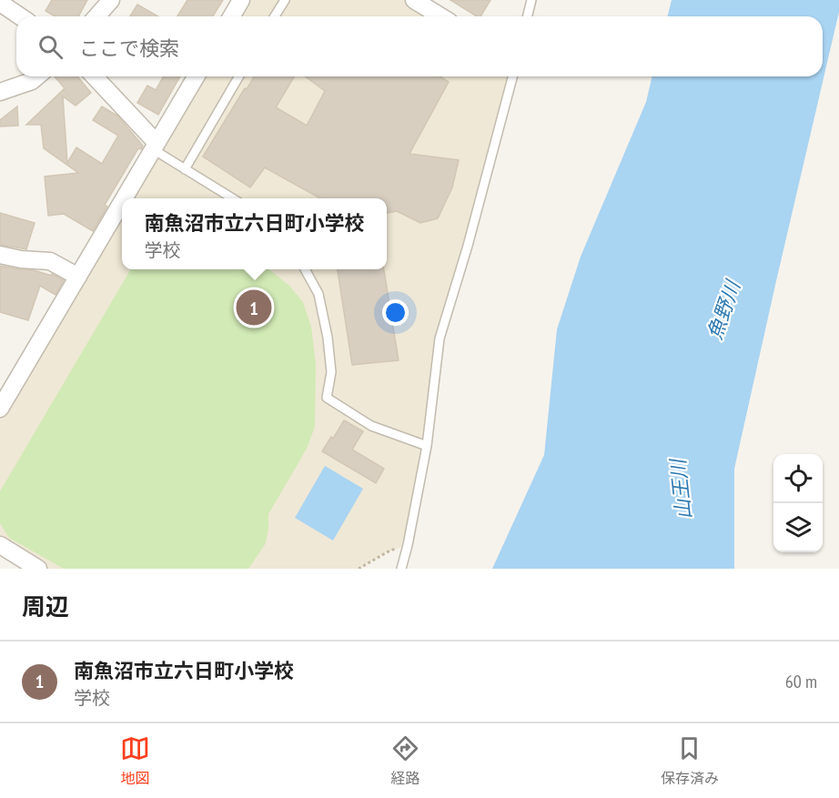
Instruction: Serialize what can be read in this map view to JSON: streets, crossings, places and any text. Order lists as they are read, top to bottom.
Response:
{
  "water": ["魚野川", "山王川"],
  "page": {
    "search": "ここで検索",
    "popup": ["南魚沼市立六日町小学校", "学校"],
    "pins": "1",
    "heading": "周辺",
    "list": [
      {
        "mark": "1",
        "name": "南魚沼市立六日町小学校",
        "note": "学校",
        "value": "60 m"
      }
    ],
    "nav": ["地図", "経路", "保存済み"]
  }
}
